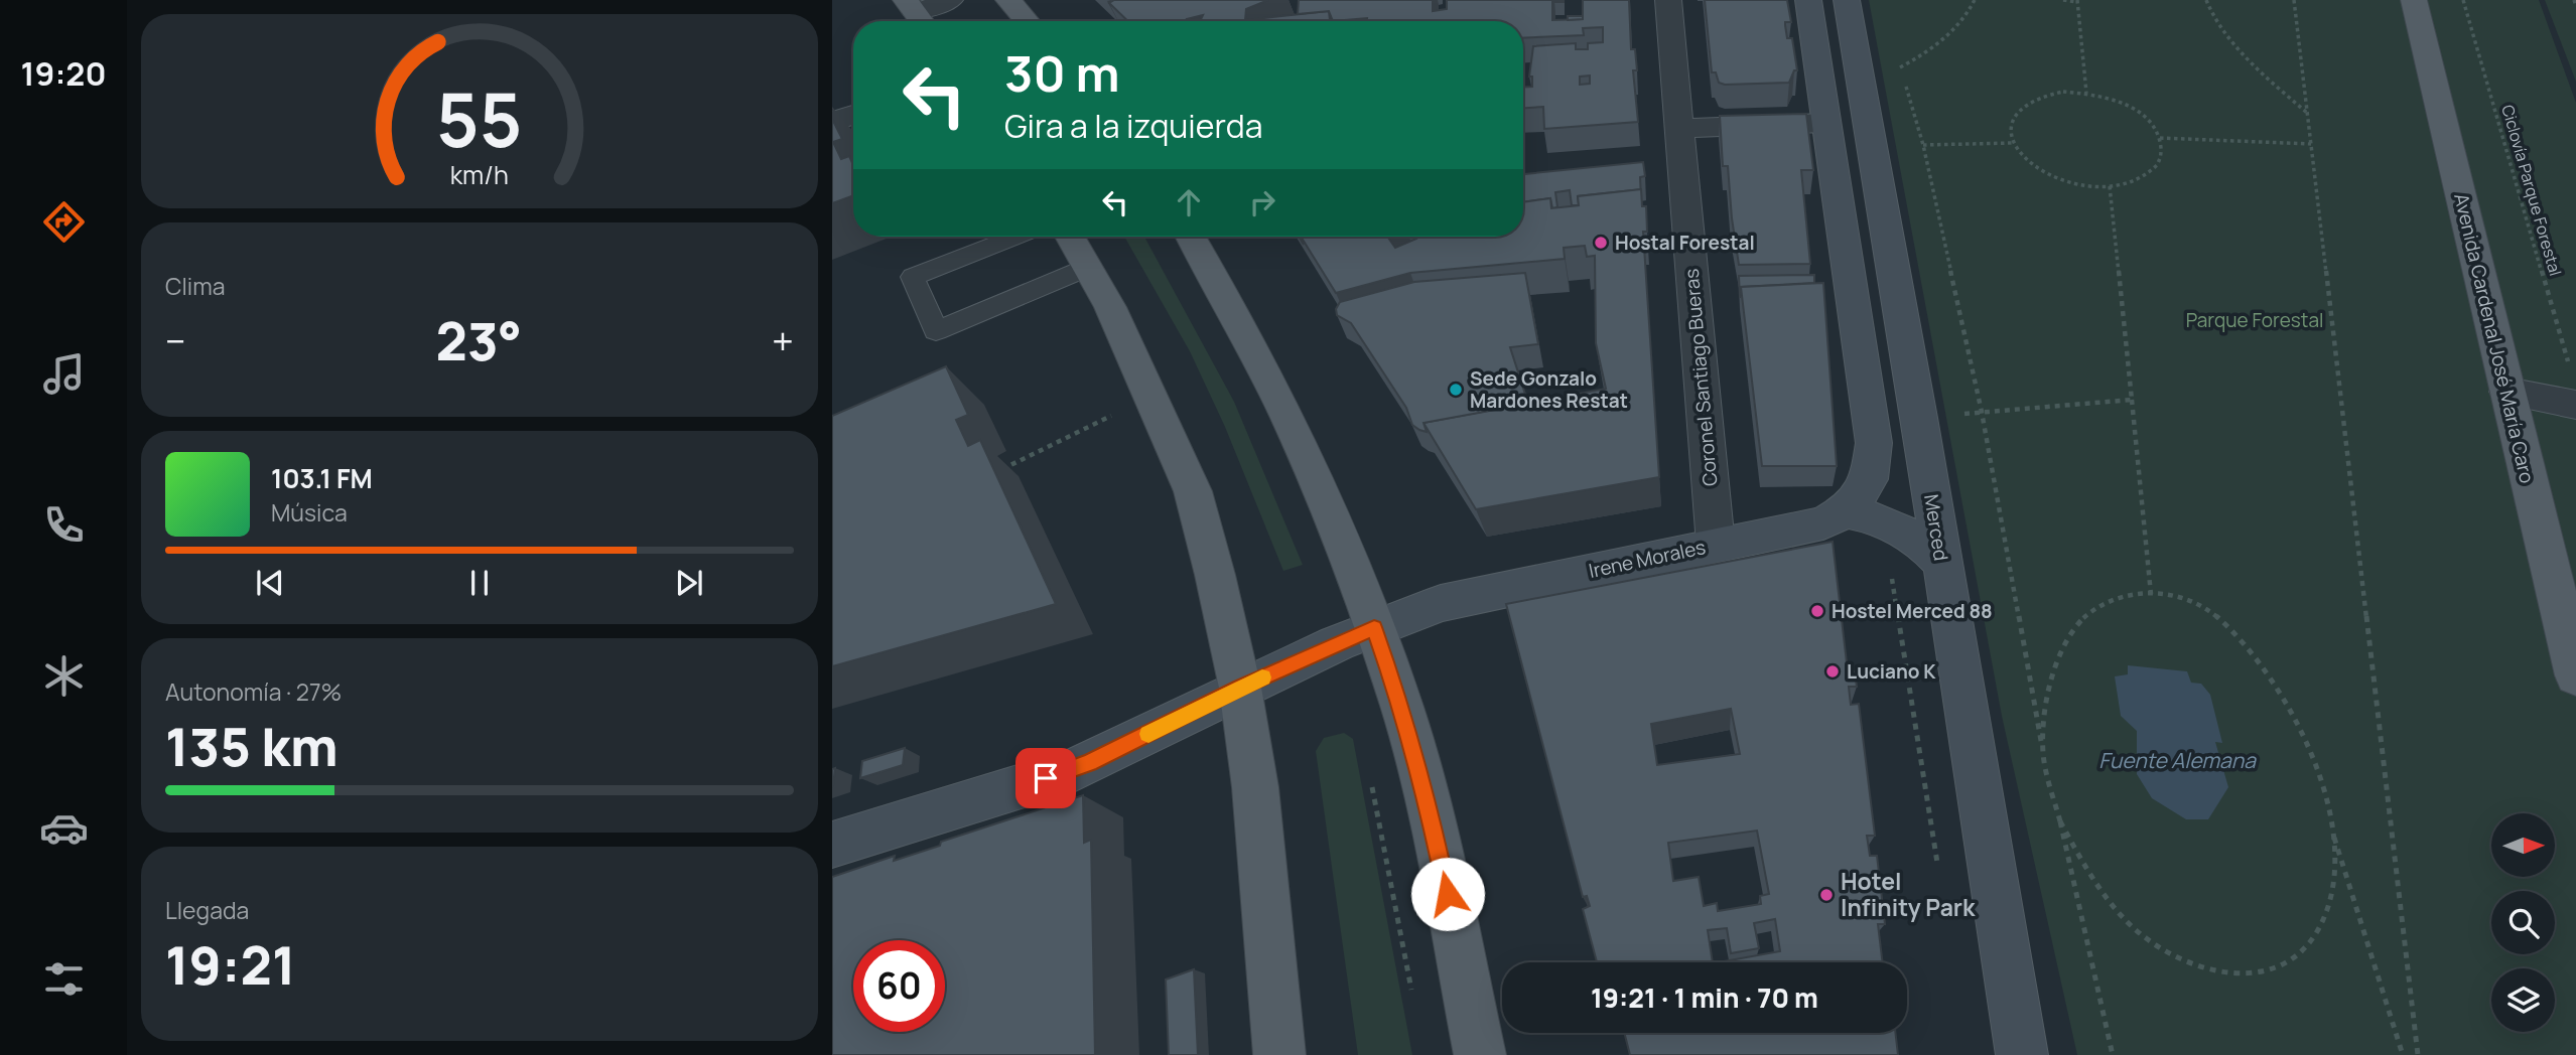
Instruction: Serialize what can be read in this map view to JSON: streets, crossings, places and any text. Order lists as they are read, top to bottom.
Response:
{
  "streets": {
    "main road": ["Avenida Cardenal José María Caro", "Merced", "Irene Morales"],
    "street": ["Coronel Santiago Bueras"],
    "path": ["Ciclovía Parque Forestal"]
  },
  "crossings": [
    ["Coronel Santiago Bueras", "Irene Morales"]
  ],
  "water": ["Fuente Alemana"],
  "parks": ["Parque Forestal"],
  "places": [
    "Hostal Forestal",
    "Sede Gonzalo Mardones Restat",
    "Hostel Merced 88",
    "Luciano K",
    "Hotel Infinity Park"
  ],
  "north": "right",
  "page": {
    "tabs": "19:20",
    "turn": ["30 m", "Gira a la izquierda"],
    "tile": [
      "Clima",
      ["Autonomía · 27%", "135 km"],
      ["Llegada", "19:21"]
    ],
    "heat": ["−", "23°", "+"],
    "song": ["103.1 FM", "Música"],
    "limit": "60",
    "trip": "19:21 · 1 min · 70 m",
    "gauge": ["55", "km/h"]
  }
}
